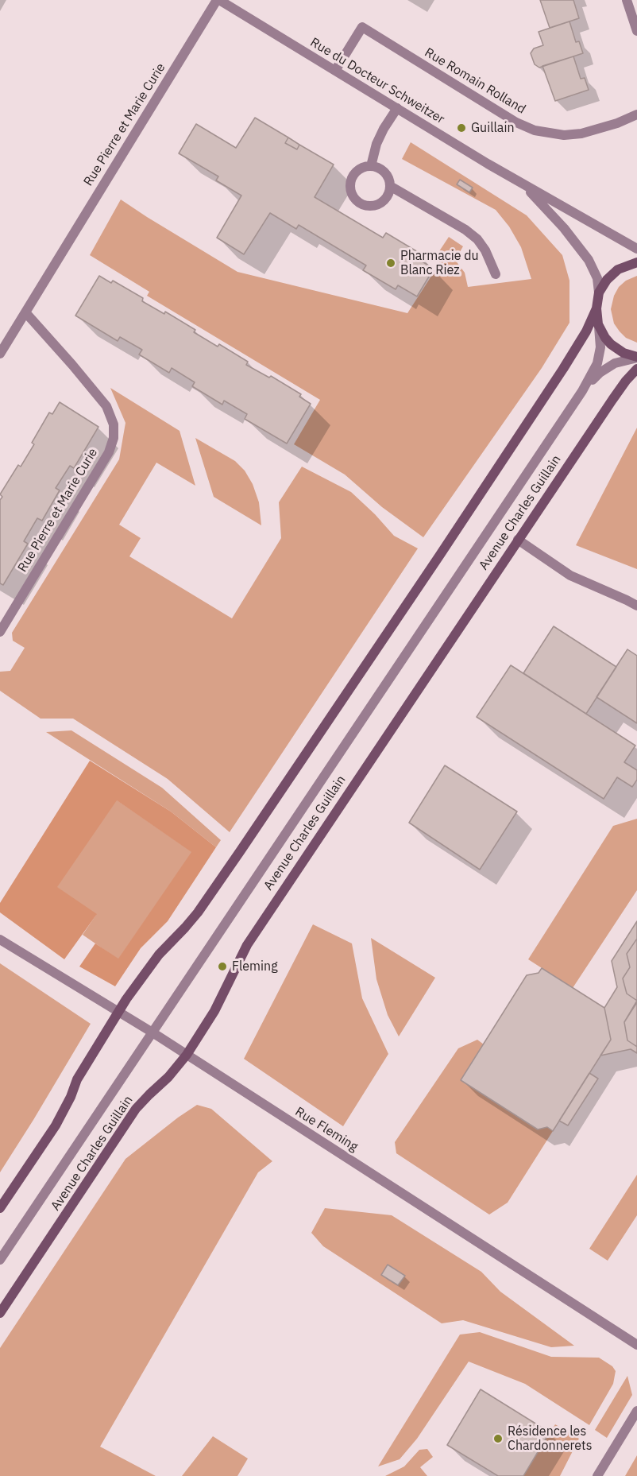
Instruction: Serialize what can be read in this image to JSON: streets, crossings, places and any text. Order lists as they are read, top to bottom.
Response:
{
  "streets": {
    "street": [
      "Rue du Docteur Schweitzer",
      "Rue Romain Rolland",
      "Rue Pierre et Marie Curie",
      "Avenue Charles Guillain",
      "Rue Fleming"
    ]
  },
  "crossings": [
    ["Rue du Docteur Schweitzer", "Rue Romain Rolland"],
    ["Rue du Docteur Schweitzer", "Rue Pierre et Marie Curie"],
    ["Avenue Charles Guillain", "Rue Fleming"]
  ],
  "places": [
    "Guillain",
    "Pharmacie du Blanc Riez",
    "Fleming",
    "Résidence les Chardonnerets"
  ]
}
